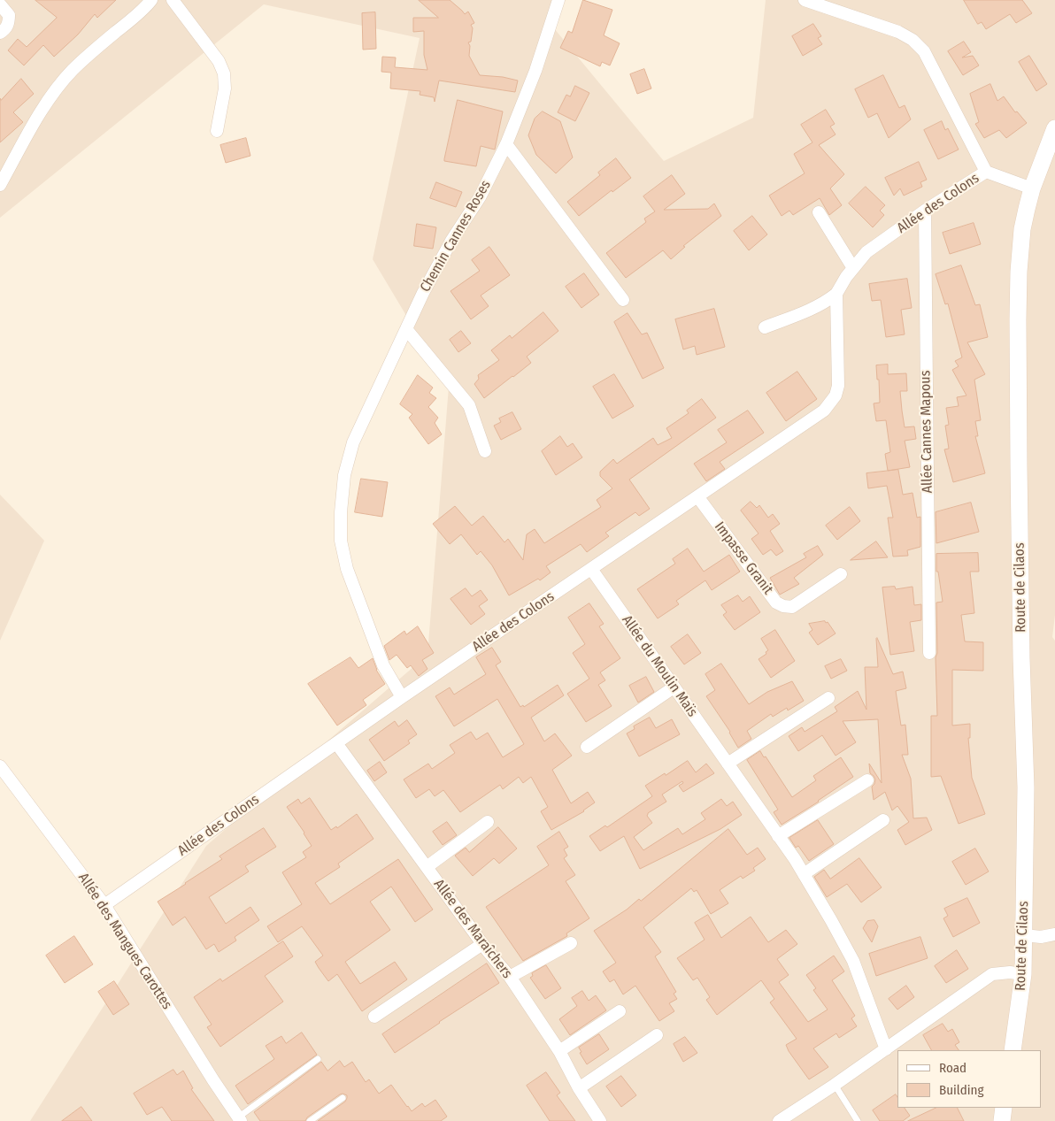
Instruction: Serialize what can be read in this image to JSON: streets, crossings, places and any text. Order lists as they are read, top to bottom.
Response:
{
  "streets": {
    "main road": ["Route de Cilaos"],
    "street": [
      "Allée des Colons",
      "Chemin Cannes Roses",
      "Allée Cannes Mapous",
      "Impasse Granit",
      "Allée du Moulin Maïs",
      "Allée des Maraîchers",
      "Allée des Mangues Carottes"
    ]
  },
  "crossings": [
    ["Allée des Colons", "Chemin Cannes Roses"],
    ["Allée des Colons", "Allée Cannes Mapous"],
    ["Allée des Colons", "Impasse Granit"],
    ["Allée des Colons", "Route de Cilaos"],
    ["Allée des Colons", "Allée du Moulin Maïs"],
    ["Allée des Colons", "Allée des Maraîchers"],
    ["Allée des Colons", "Allée des Mangues Carottes"]
  ],
  "legend": ["Road", "Building"]
}
